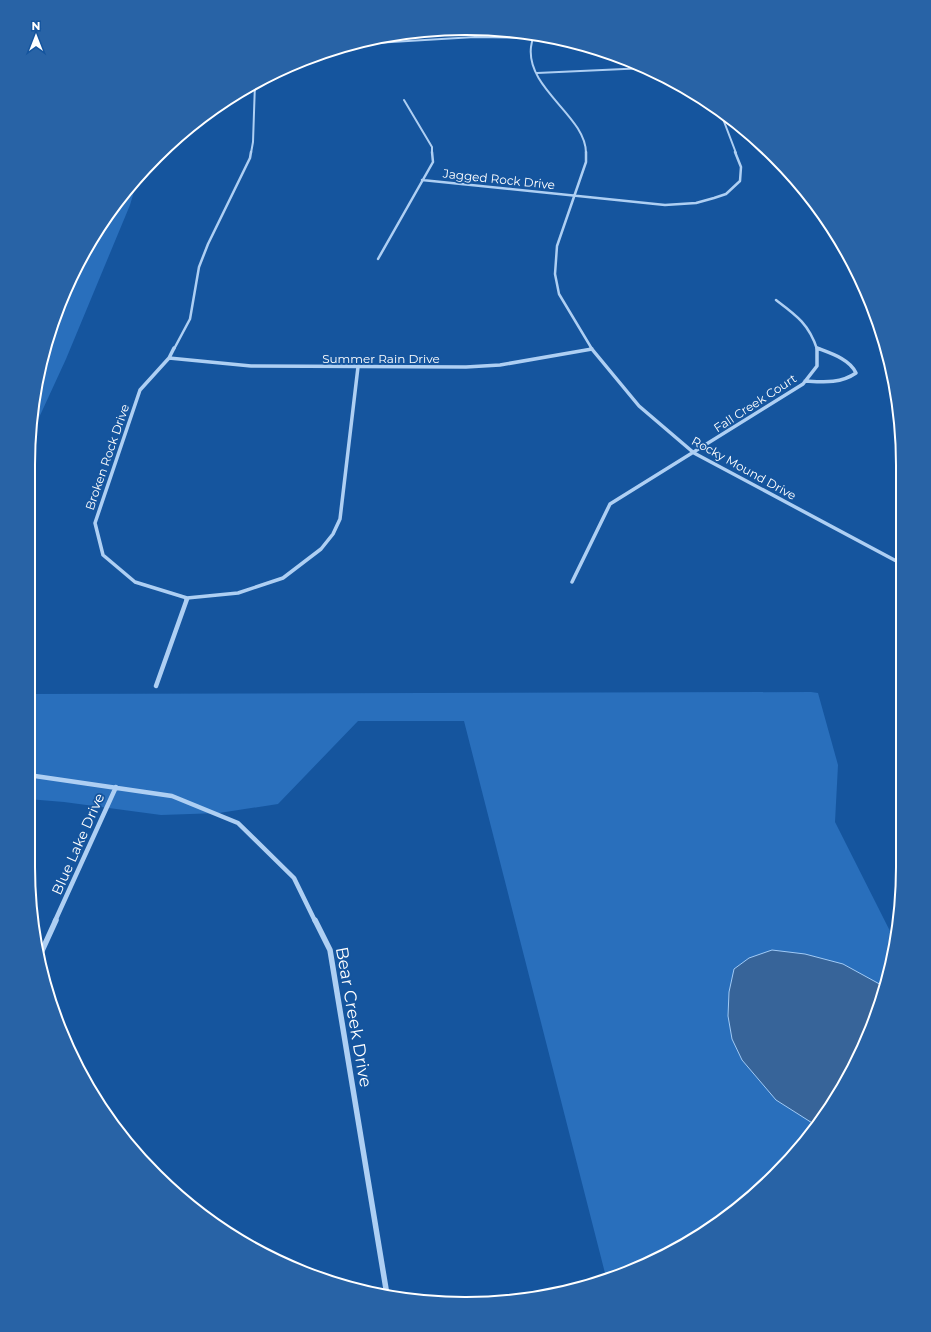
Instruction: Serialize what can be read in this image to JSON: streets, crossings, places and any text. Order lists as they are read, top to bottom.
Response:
{
  "streets": {
    "street": [
      "Jagged Rock Drive",
      "Summer Rain Drive",
      "Fall Creek Court",
      "Broken Rock Drive",
      "Rocky Mound Drive",
      "Blue Lake Drive",
      "Bear Creek Drive"
    ]
  },
  "crossings": [
    ["Jagged Rock Drive", "Rocky Mound Drive"],
    ["Summer Rain Drive", "Broken Rock Drive"],
    ["Summer Rain Drive", "Rocky Mound Drive"],
    ["Fall Creek Court", "Rocky Mound Drive"],
    ["Blue Lake Drive", "Bear Creek Drive"]
  ],
  "north": "top"
}
